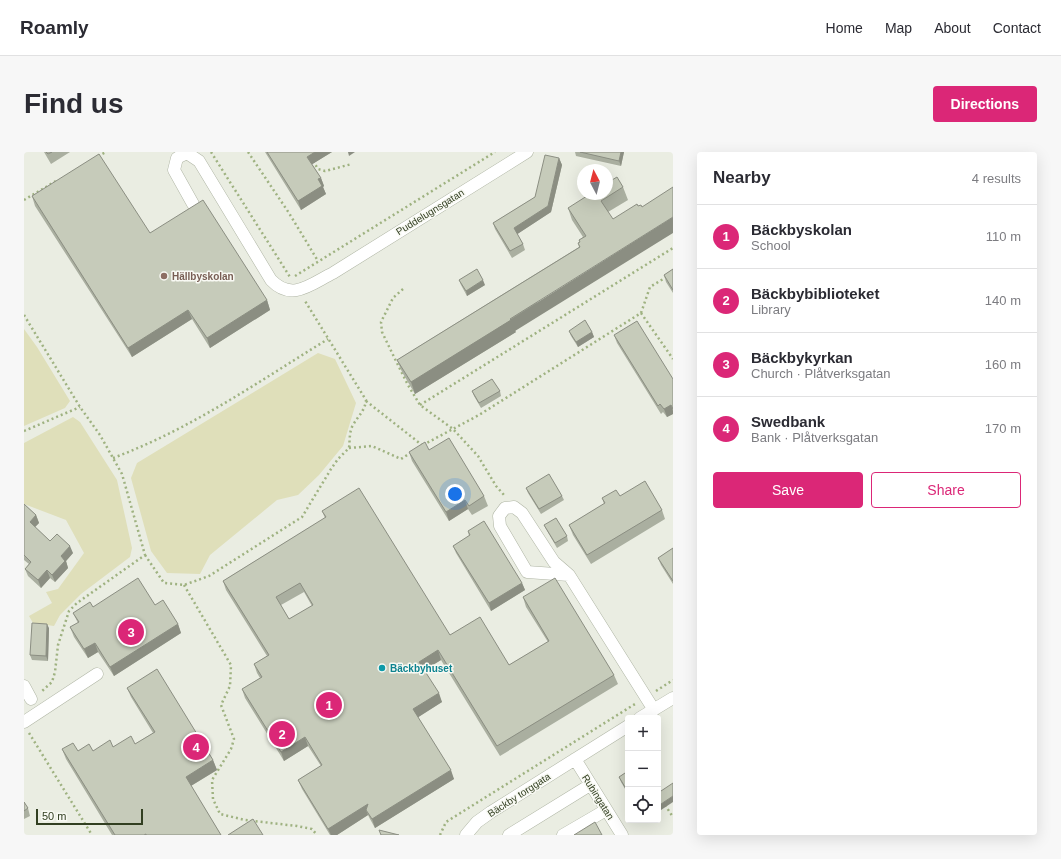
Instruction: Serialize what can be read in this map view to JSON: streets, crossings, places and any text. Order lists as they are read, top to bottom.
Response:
{
  "streets": {
    "street": ["Puddelugnsgatan", "Bäckby torggata", "Rubingatan"]
  },
  "crossings": [
    ["Bäckby torggata", "Rubingatan"]
  ],
  "places": ["Hällbyskolan", "Bäckbyhuset"],
  "scale_bar": "50 m",
  "north": "top",
  "page": {
    "header": "Roamly",
    "nav": [
      "Home",
      "Map",
      "About",
      "Contact"
    ],
    "buttons": [
      "Directions",
      ["Save", "Share"]
    ],
    "title": "Find us",
    "heading": ["Nearby", "4 results"],
    "list": [
      {
        "mark": "1",
        "name": "Bäckbyskolan",
        "note": "School",
        "value": "110 m"
      },
      {
        "mark": "2",
        "name": "Bäckbybiblioteket",
        "note": "Library",
        "value": "140 m"
      },
      {
        "mark": "3",
        "name": "Bäckbykyrkan",
        "note": "Church · Plåtverksgatan",
        "value": "160 m"
      },
      {
        "mark": "4",
        "name": "Swedbank",
        "note": "Bank · Plåtverksgatan",
        "value": "170 m"
      }
    ],
    "pins": [
      "3",
      "1",
      "2",
      "4"
    ],
    "map_buttons": ["+", "−"],
    "scale": "50 m"
  }
}
